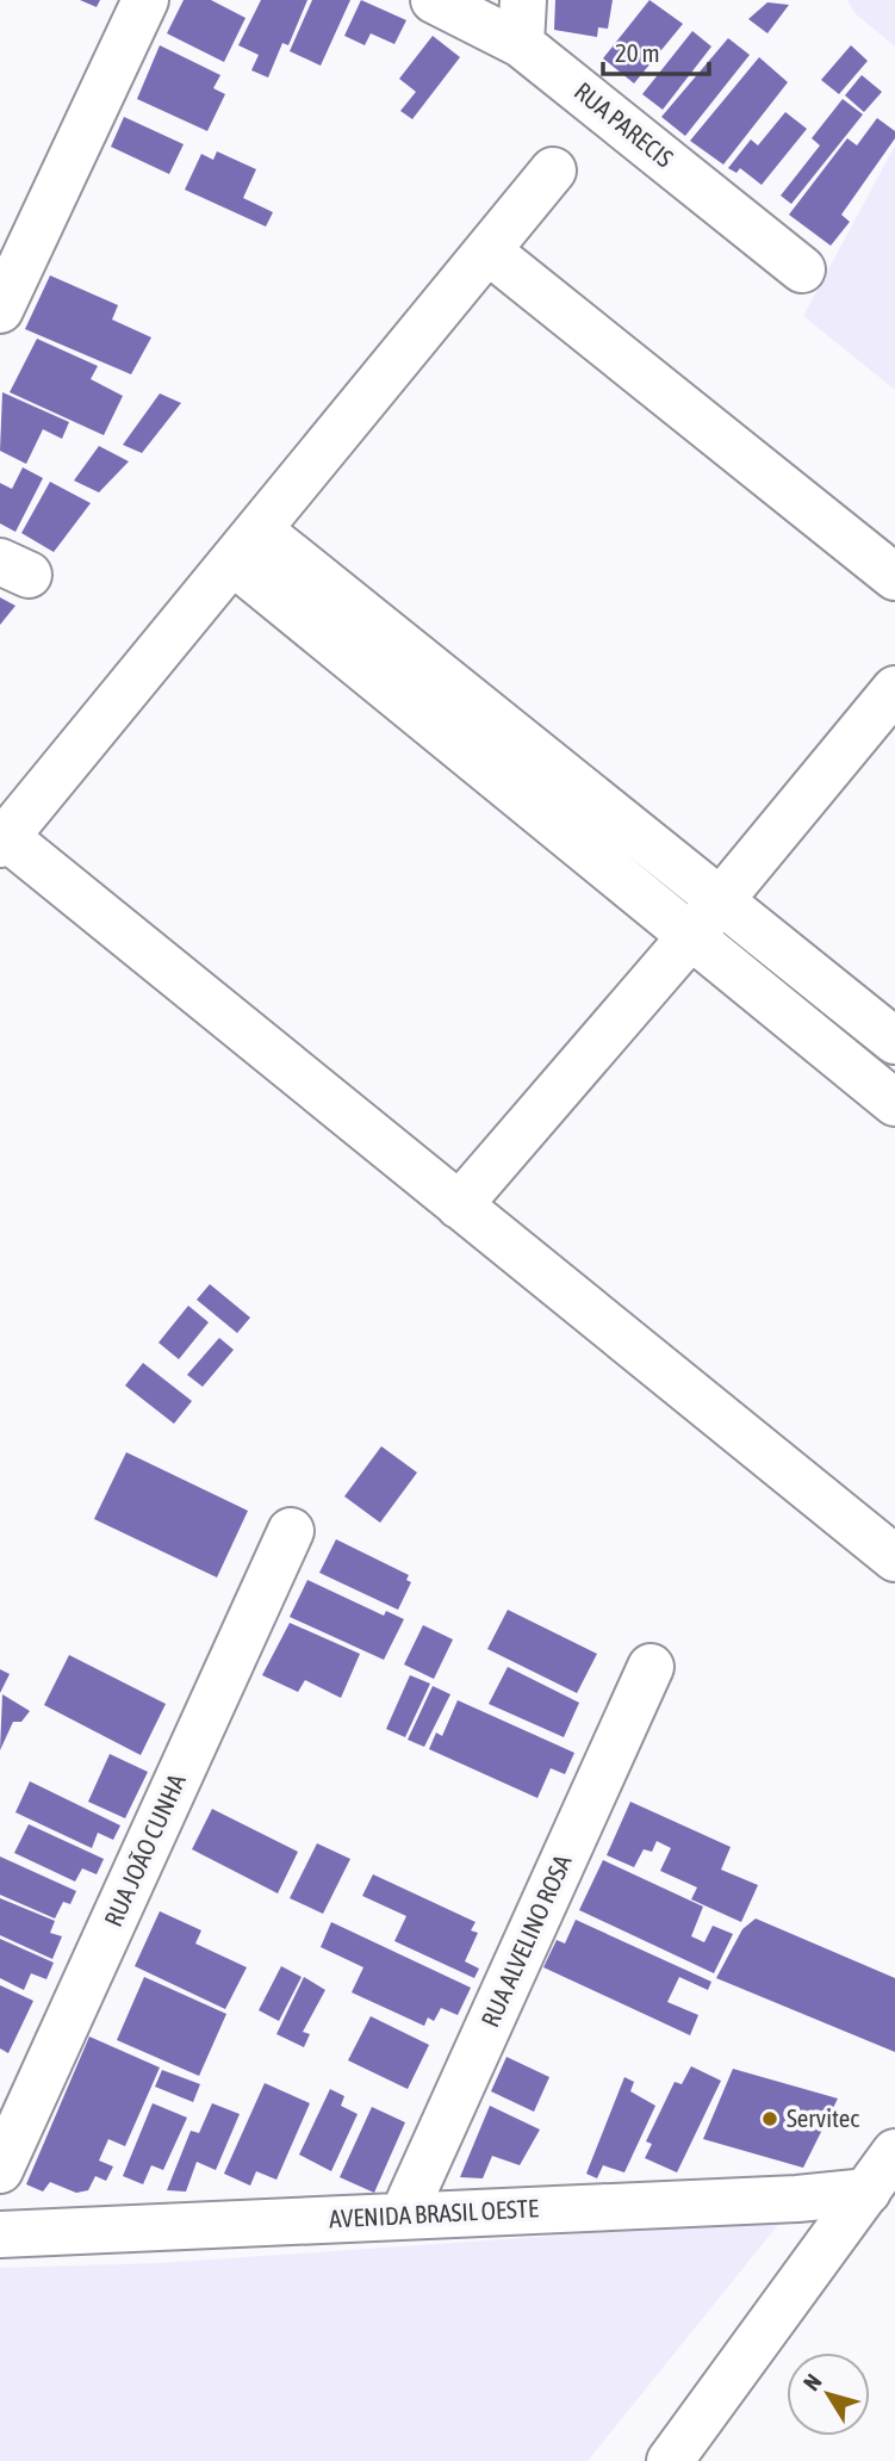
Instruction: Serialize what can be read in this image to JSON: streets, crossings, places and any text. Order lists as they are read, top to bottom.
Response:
{
  "streets": {
    "street": [
      "RUA PARECIS",
      "RUA JOÃO CUNHA",
      "RUA ALVELINO ROSA",
      "AVENIDA BRASIL OESTE"
    ]
  },
  "crossings": [
    ["RUA ALVELINO ROSA", "AVENIDA BRASIL OESTE"]
  ],
  "places": ["Servitec"],
  "scale_bar": "20 m",
  "north": "top left"
}
